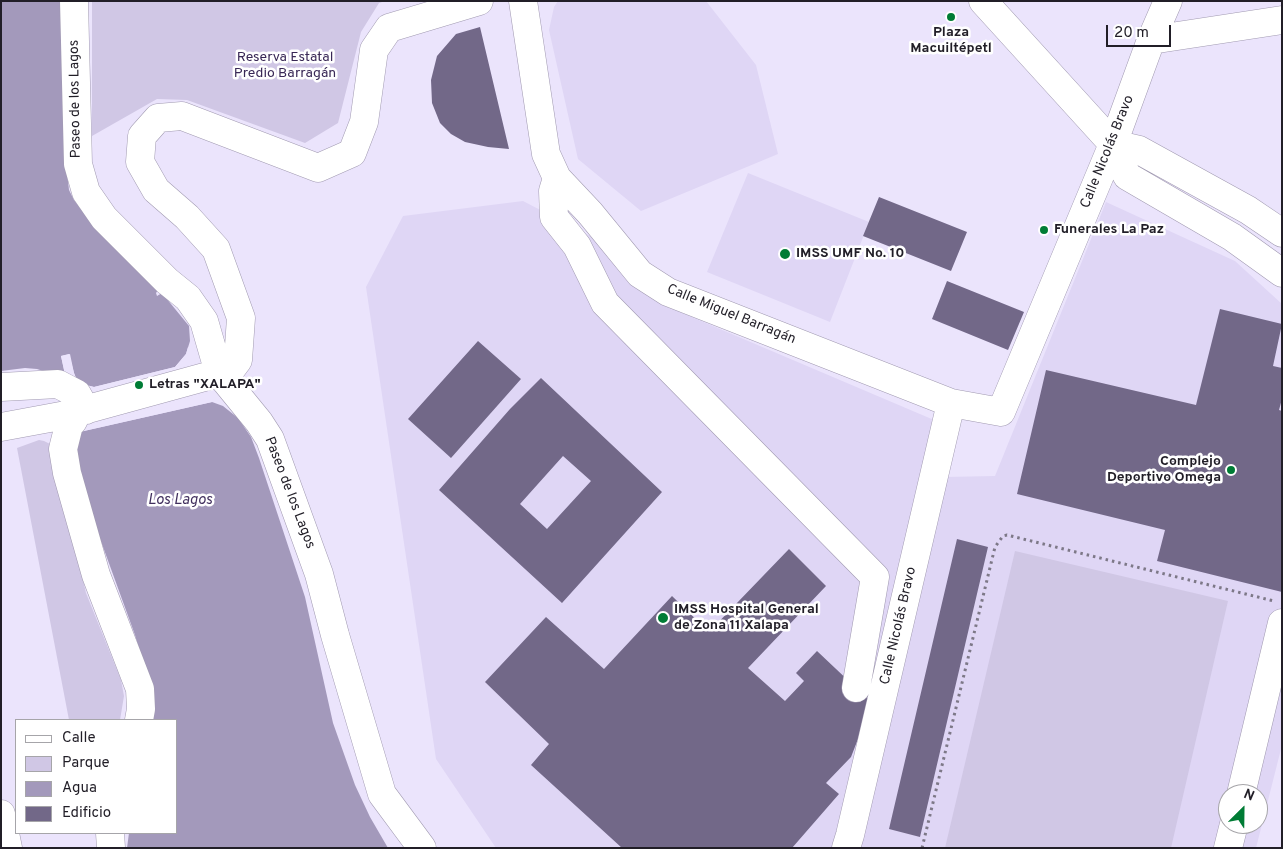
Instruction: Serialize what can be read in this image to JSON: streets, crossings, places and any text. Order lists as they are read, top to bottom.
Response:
{
  "streets": {
    "street": ["Paseo de los Lagos", "Calle Nicolás Bravo", "Calle Miguel Barragán"]
  },
  "crossings": [
    ["Calle Nicolás Bravo", "Calle Miguel Barragán"]
  ],
  "water": ["Los Lagos"],
  "parks": ["Reserva Estatal Predio Barragán"],
  "places": [
    "Plaza Macuiltépetl",
    "Funerales La Paz",
    "IMSS UMF No. 10",
    "Letras \"XALAPA\"",
    "Complejo Deportivo Omega",
    "IMSS Hospital General de Zona 11 Xalapa"
  ],
  "legend": [
    "Calle",
    "Parque",
    "Agua",
    "Edificio"
  ],
  "scale_bar": "20 m",
  "north": "top right"
}
